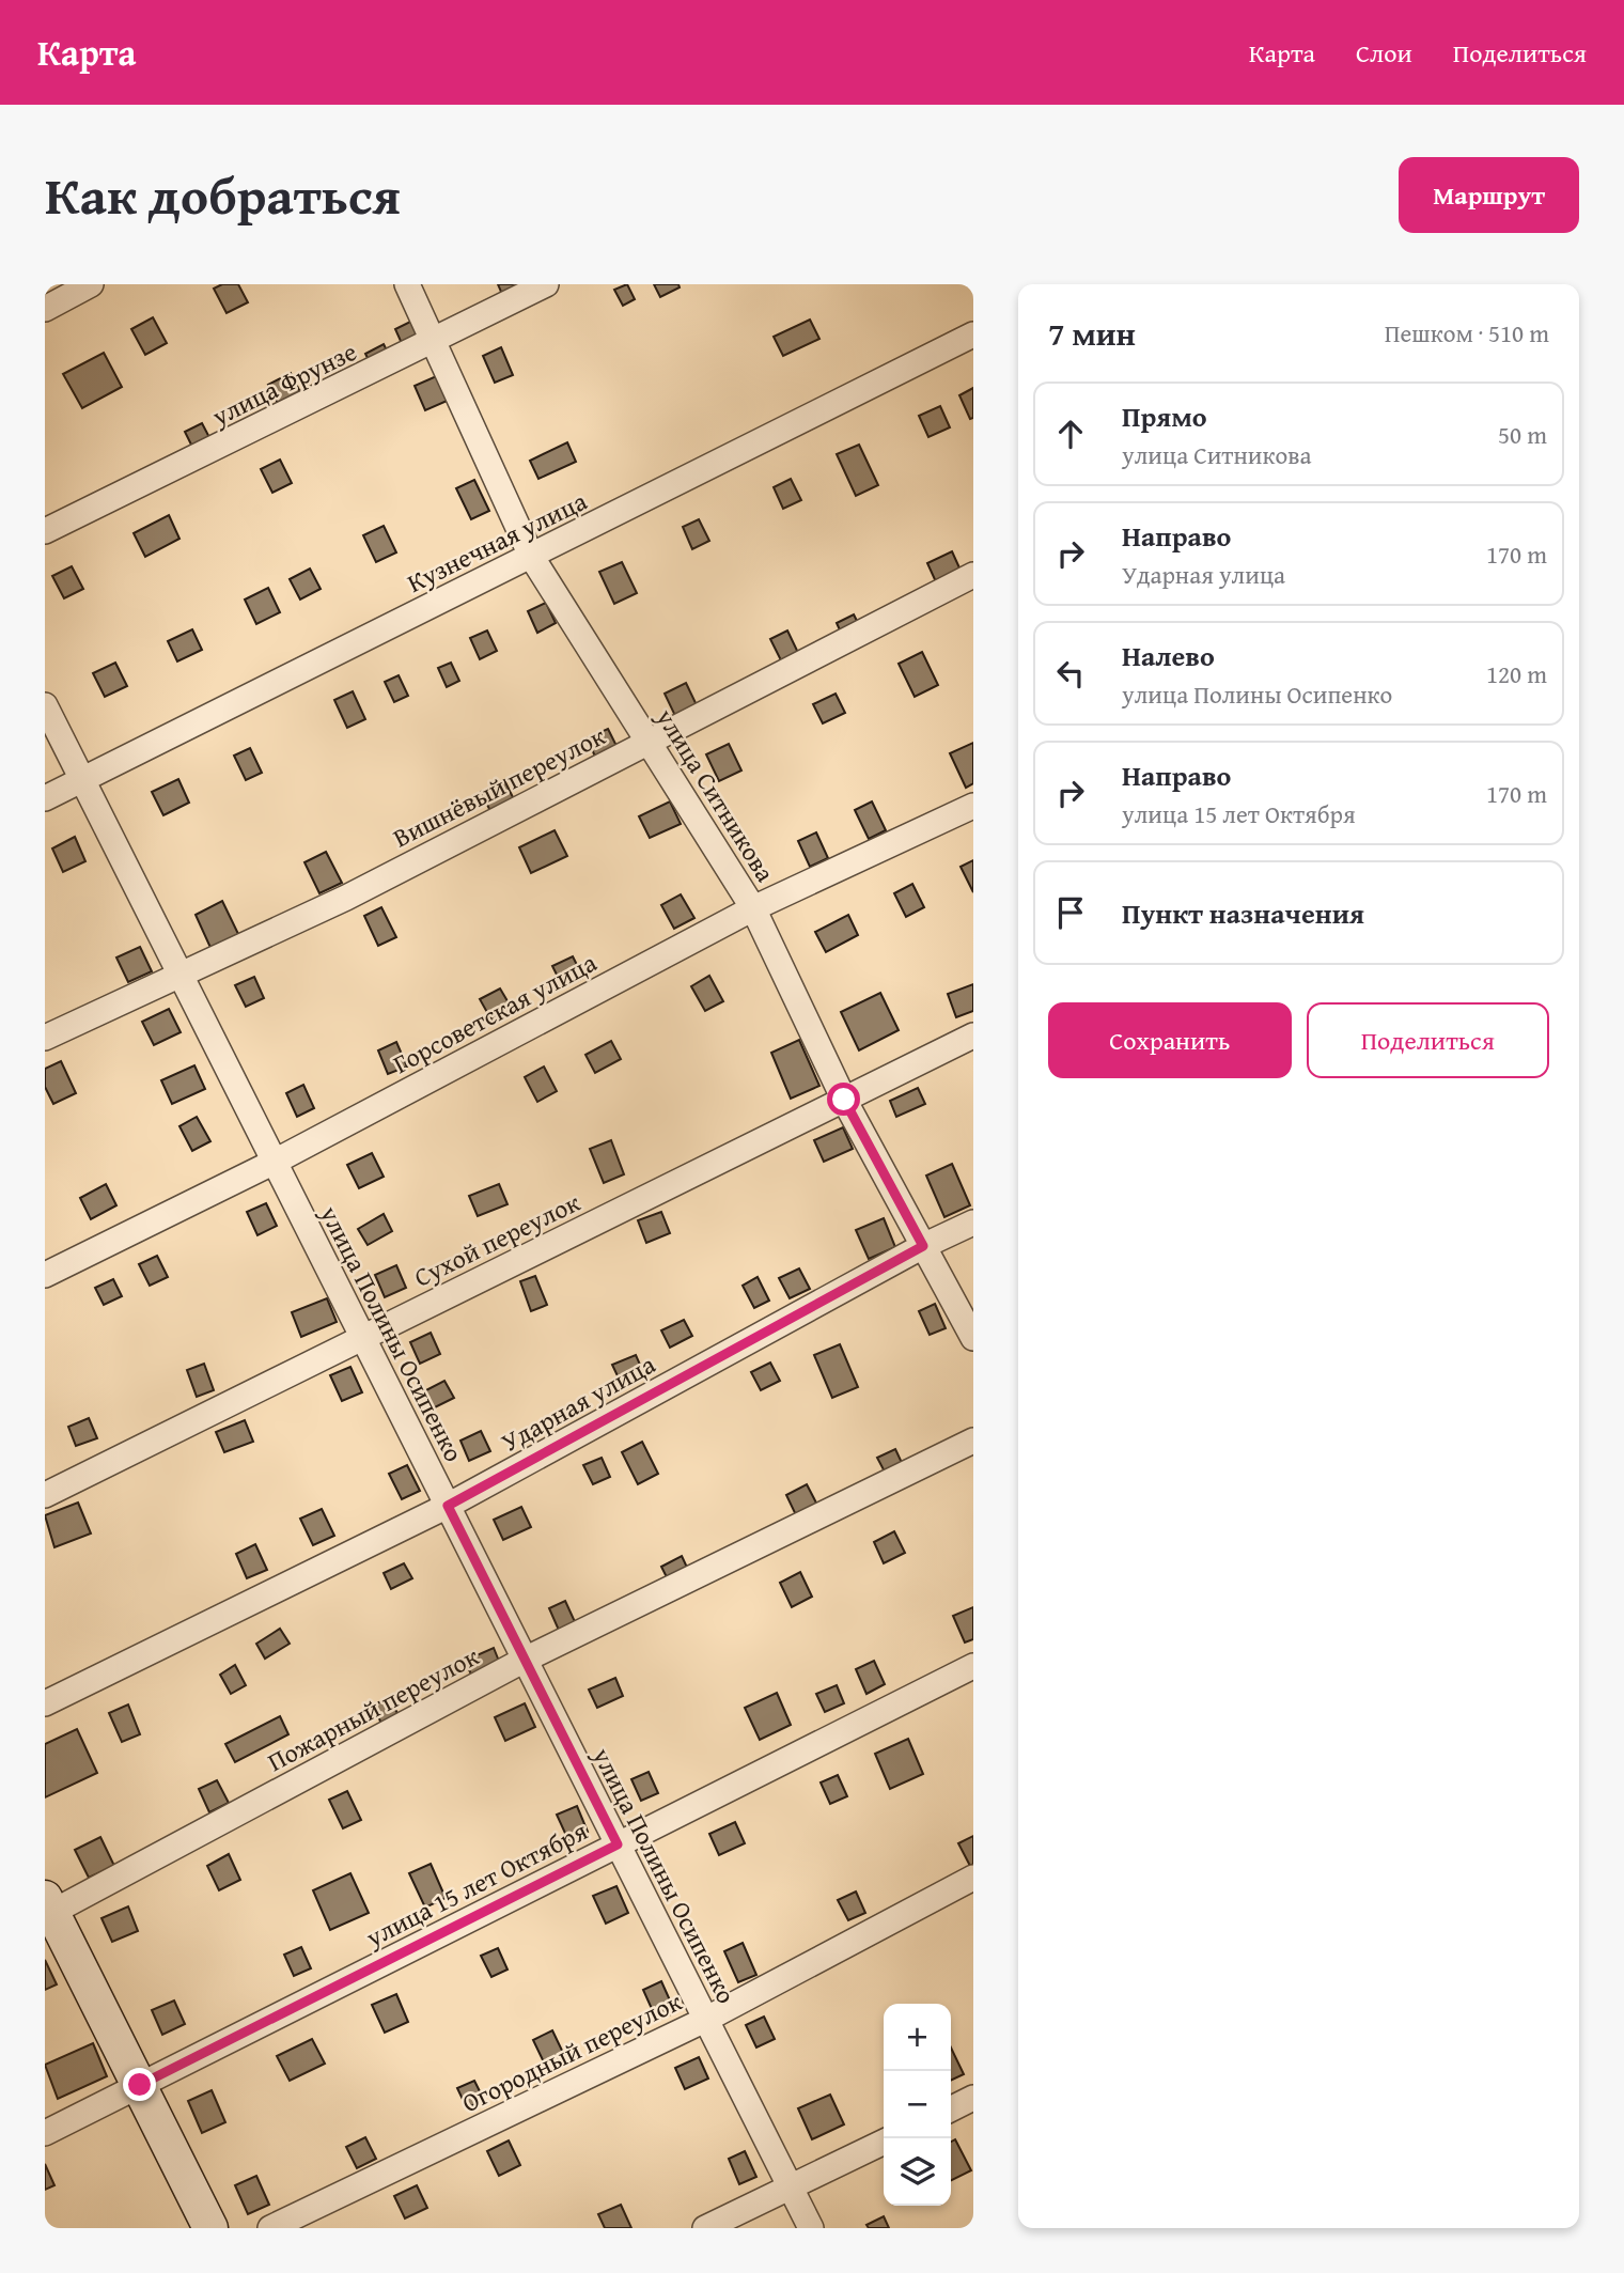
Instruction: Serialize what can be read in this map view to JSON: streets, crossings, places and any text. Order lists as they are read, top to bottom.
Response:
{
  "streets": {
    "street": [
      "улица Фрунзе",
      "Кузнечная улица",
      "Вишнёвый переулок",
      "улица Ситникова",
      "Горсоветская улица",
      "Сухой переулок",
      "улица Полины Осипенко",
      "Ударная улица",
      "Пожарный переулок",
      "улица 15 лет Октября",
      "Огородный переулок"
    ]
  },
  "crossings": [
    ["улица Фрунзе", "улица Ситникова"],
    ["Кузнечная улица", "улица Ситникова"],
    ["Кузнечная улица", "улица Полины Осипенко"],
    ["Вишнёвый переулок", "улица Ситникова"],
    ["Вишнёвый переулок", "улица Полины Осипенко"],
    ["улица Ситникова", "Горсоветская улица"],
    ["улица Ситникова", "Сухой переулок"],
    ["улица Ситникова", "Ударная улица"],
    ["Горсоветская улица", "улица Полины Осипенко"],
    ["Сухой переулок", "улица Полины Осипенко"],
    ["улица Полины Осипенко", "Ударная улица"],
    ["улица Полины Осипенко", "Пожарный переулок"],
    ["улица Полины Осипенко", "улица 15 лет Октября"],
    ["улица Полины Осипенко", "Огородный переулок"]
  ],
  "page": {
    "header": "Карта",
    "nav": ["Карта", "Слои", "Поделиться"],
    "title": "Как добраться",
    "buttons": [
      "Маршрут",
      ["Сохранить", "Поделиться"]
    ],
    "heading": ["7 мин", "Пешком · 510 m"],
    "list": [
      ["Прямо", "улица Ситникова", "50 m"],
      ["Направо", "Ударная улица", "170 m"],
      ["Налево", "улица Полины Осипенко", "120 m"],
      ["Направо", "улица 15 лет Октября", "170 m"],
      "Пункт назначения"
    ],
    "map_buttons": ["+", "−"]
  }
}
